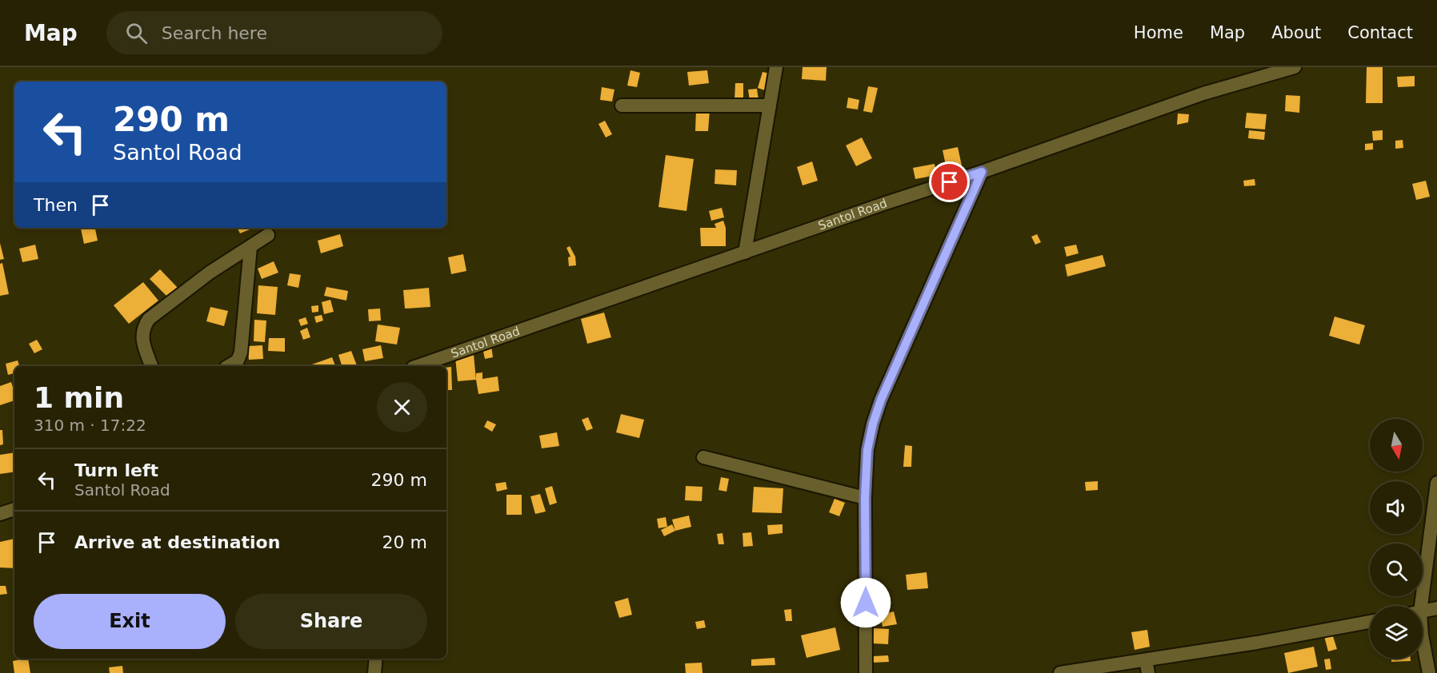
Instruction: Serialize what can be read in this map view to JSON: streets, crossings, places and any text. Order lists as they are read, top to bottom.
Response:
{
  "streets": {
    "street": ["Santol Road"]
  },
  "north": "bottom",
  "page": {
    "header": "Map",
    "search": "Search here",
    "nav": [
      "Home",
      "Map",
      "About",
      "Contact"
    ],
    "turn": ["290 m", "Santol Road"],
    "then": "Then",
    "heading": ["1 min", "310 m · 17:22"],
    "list": [
      {
        "name": "Turn left",
        "note": "Santol Road",
        "value": "290 m"
      },
      {
        "name": "Arrive at destination",
        "value": "20 m"
      }
    ],
    "buttons": ["Exit", "Share"]
  }
}
